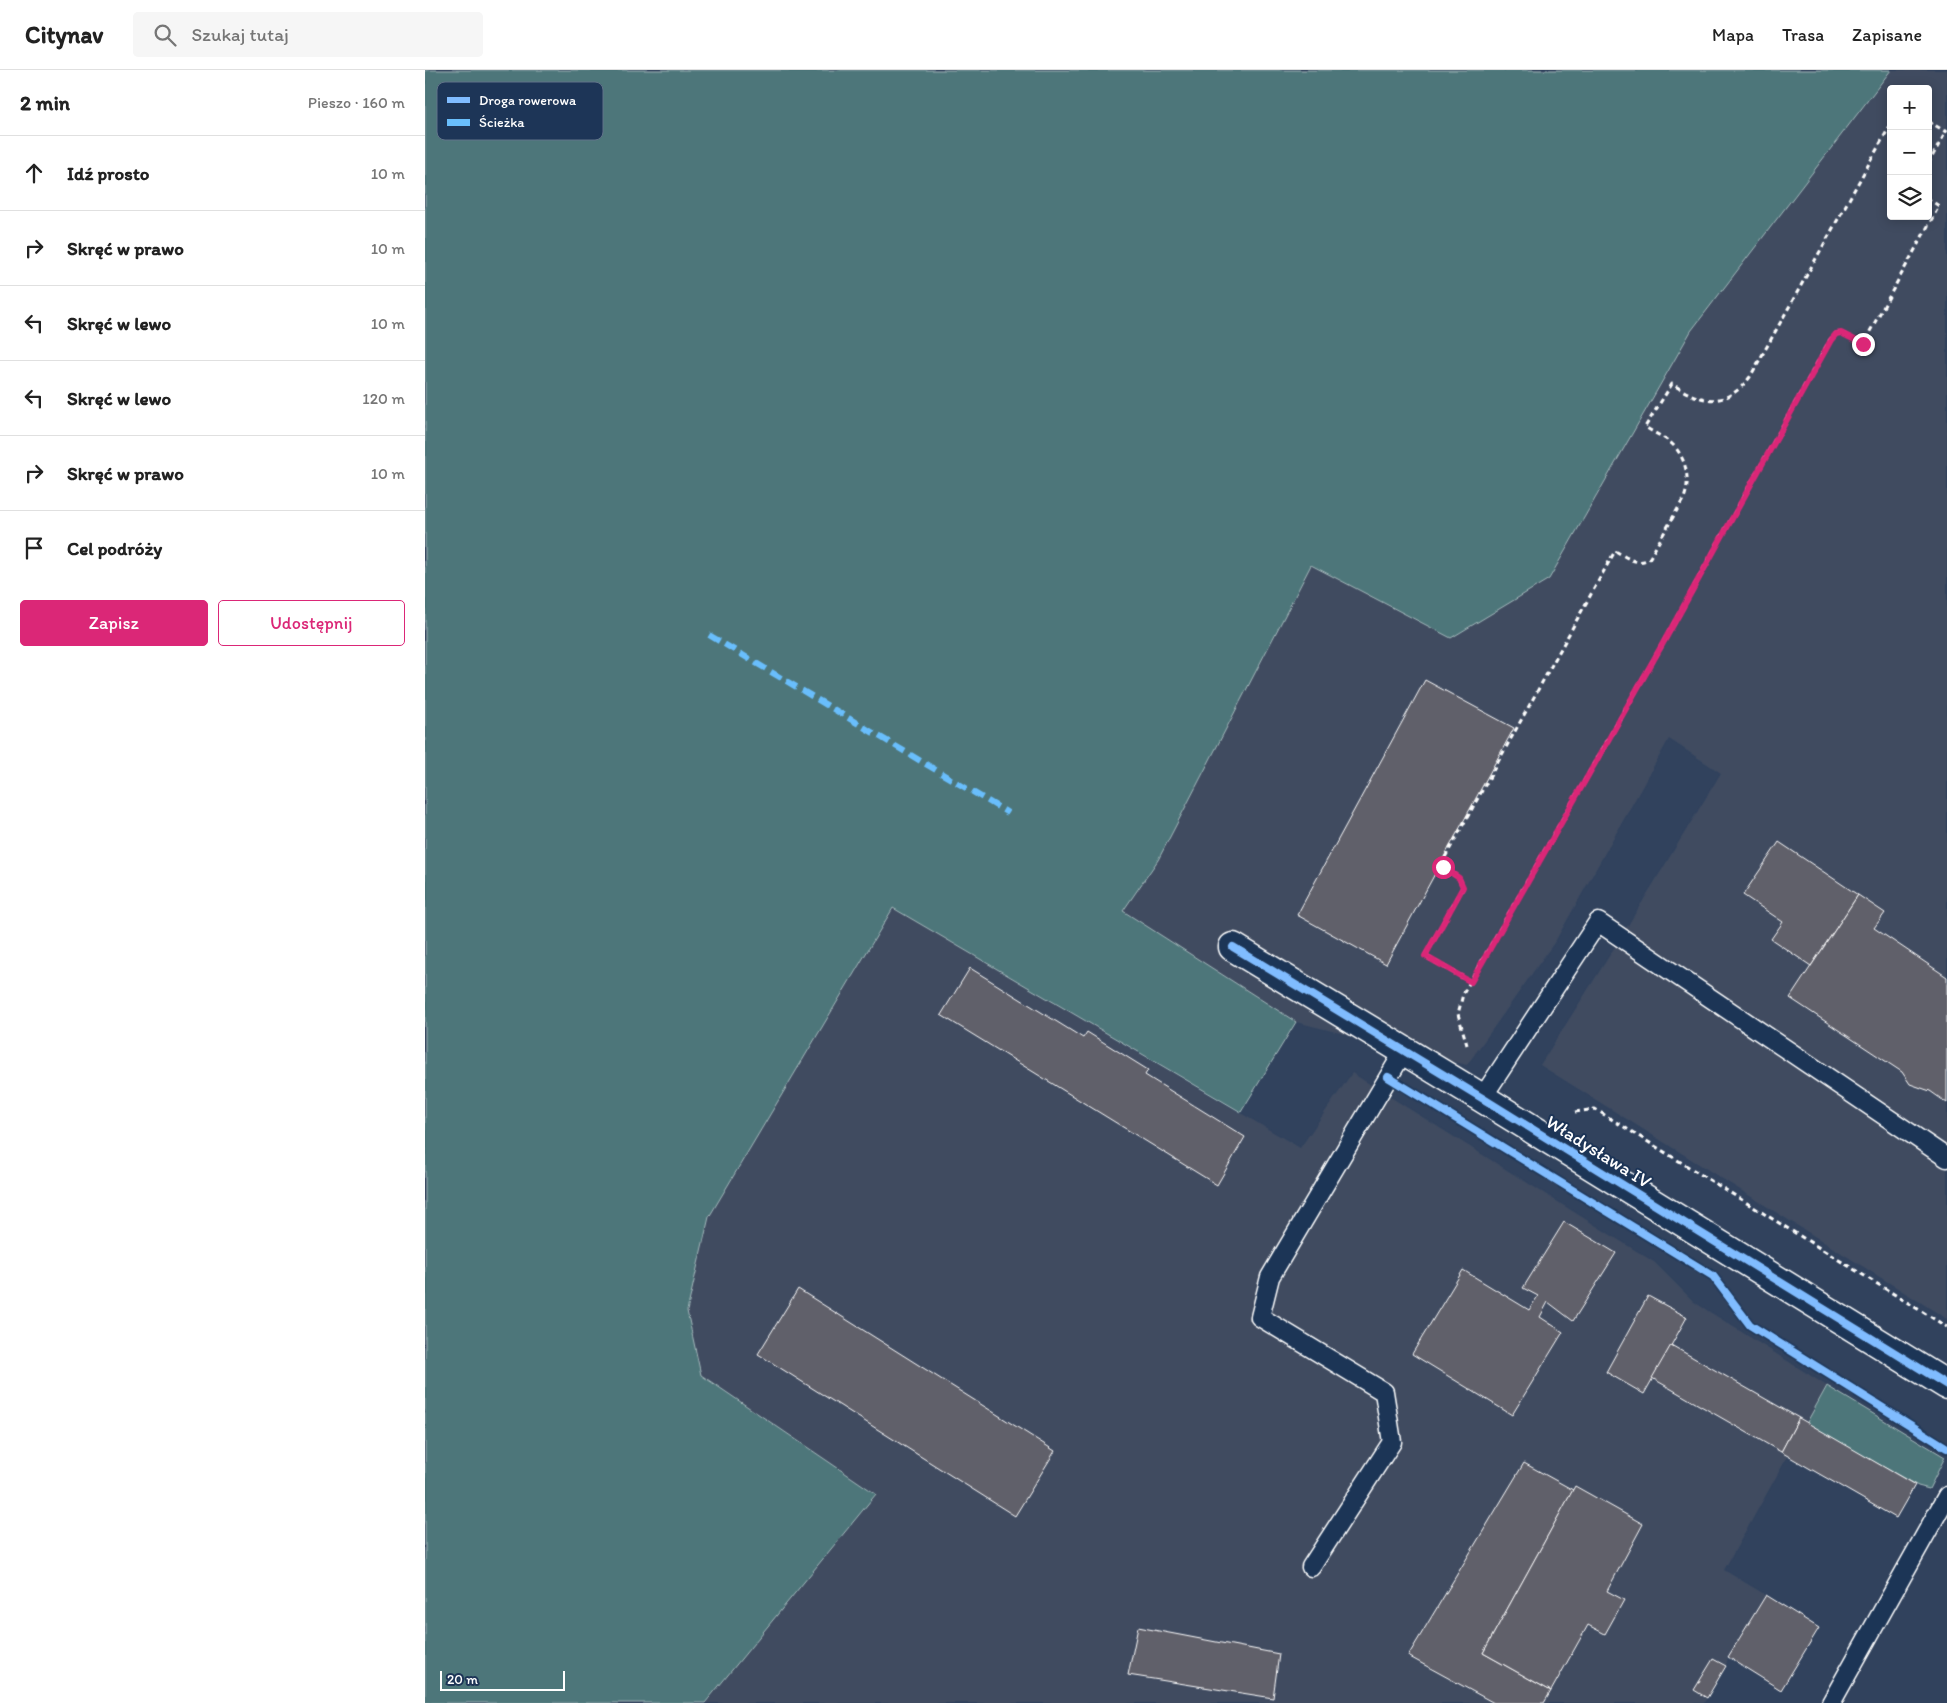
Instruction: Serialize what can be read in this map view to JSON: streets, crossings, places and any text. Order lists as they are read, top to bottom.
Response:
{
  "streets": {
    "street": ["Władysława IV"]
  },
  "legend": ["Droga rowerowa", "Ścieżka"],
  "scale_bar": "20 m",
  "page": {
    "header": "Citynav",
    "search": "Szukaj tutaj",
    "nav": ["Mapa", "Trasa", "Zapisane"],
    "heading": ["2 min", "Pieszo · 160 m"],
    "map_buttons": ["+", "−"],
    "list": [
      ["Idź prosto", "10 m"],
      ["Skręć w prawo", "10 m"],
      ["Skręć w lewo", "10 m"],
      ["Skręć w lewo", "120 m"],
      ["Skręć w prawo", "10 m"],
      "Cel podróży"
    ],
    "buttons": ["Zapisz", "Udostępnij"],
    "scale": "20 m"
  }
}
